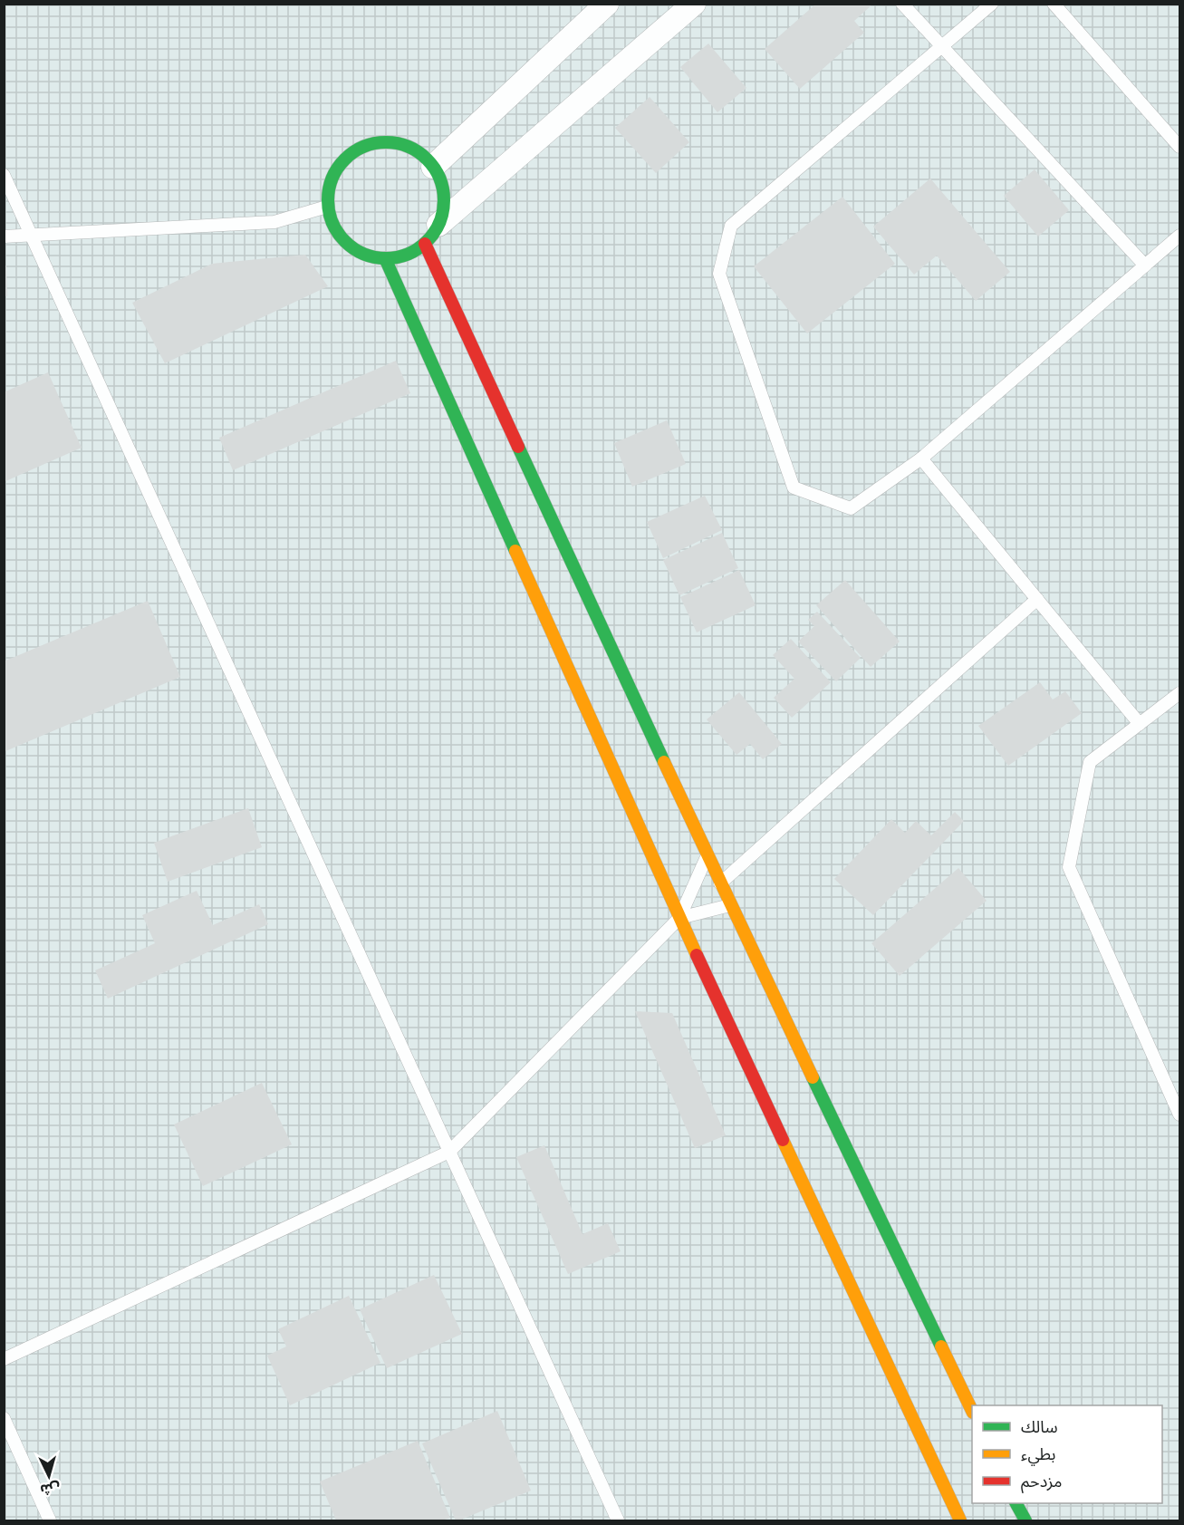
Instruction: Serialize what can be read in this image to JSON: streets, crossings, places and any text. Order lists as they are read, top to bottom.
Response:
{
  "legend": ["سالك", "بطيء", "مزدحم"],
  "north": "bottom"
}
